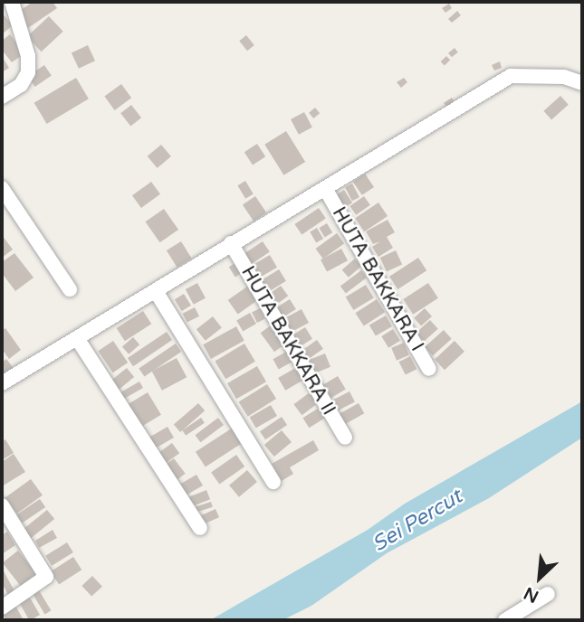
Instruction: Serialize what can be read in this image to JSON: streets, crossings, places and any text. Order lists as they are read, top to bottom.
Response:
{
  "streets": {
    "street": ["HUTA BAKKARA I", "HUTA BAKKARA II"]
  },
  "water": ["Sei Percut"],
  "north": "bottom left"
}
